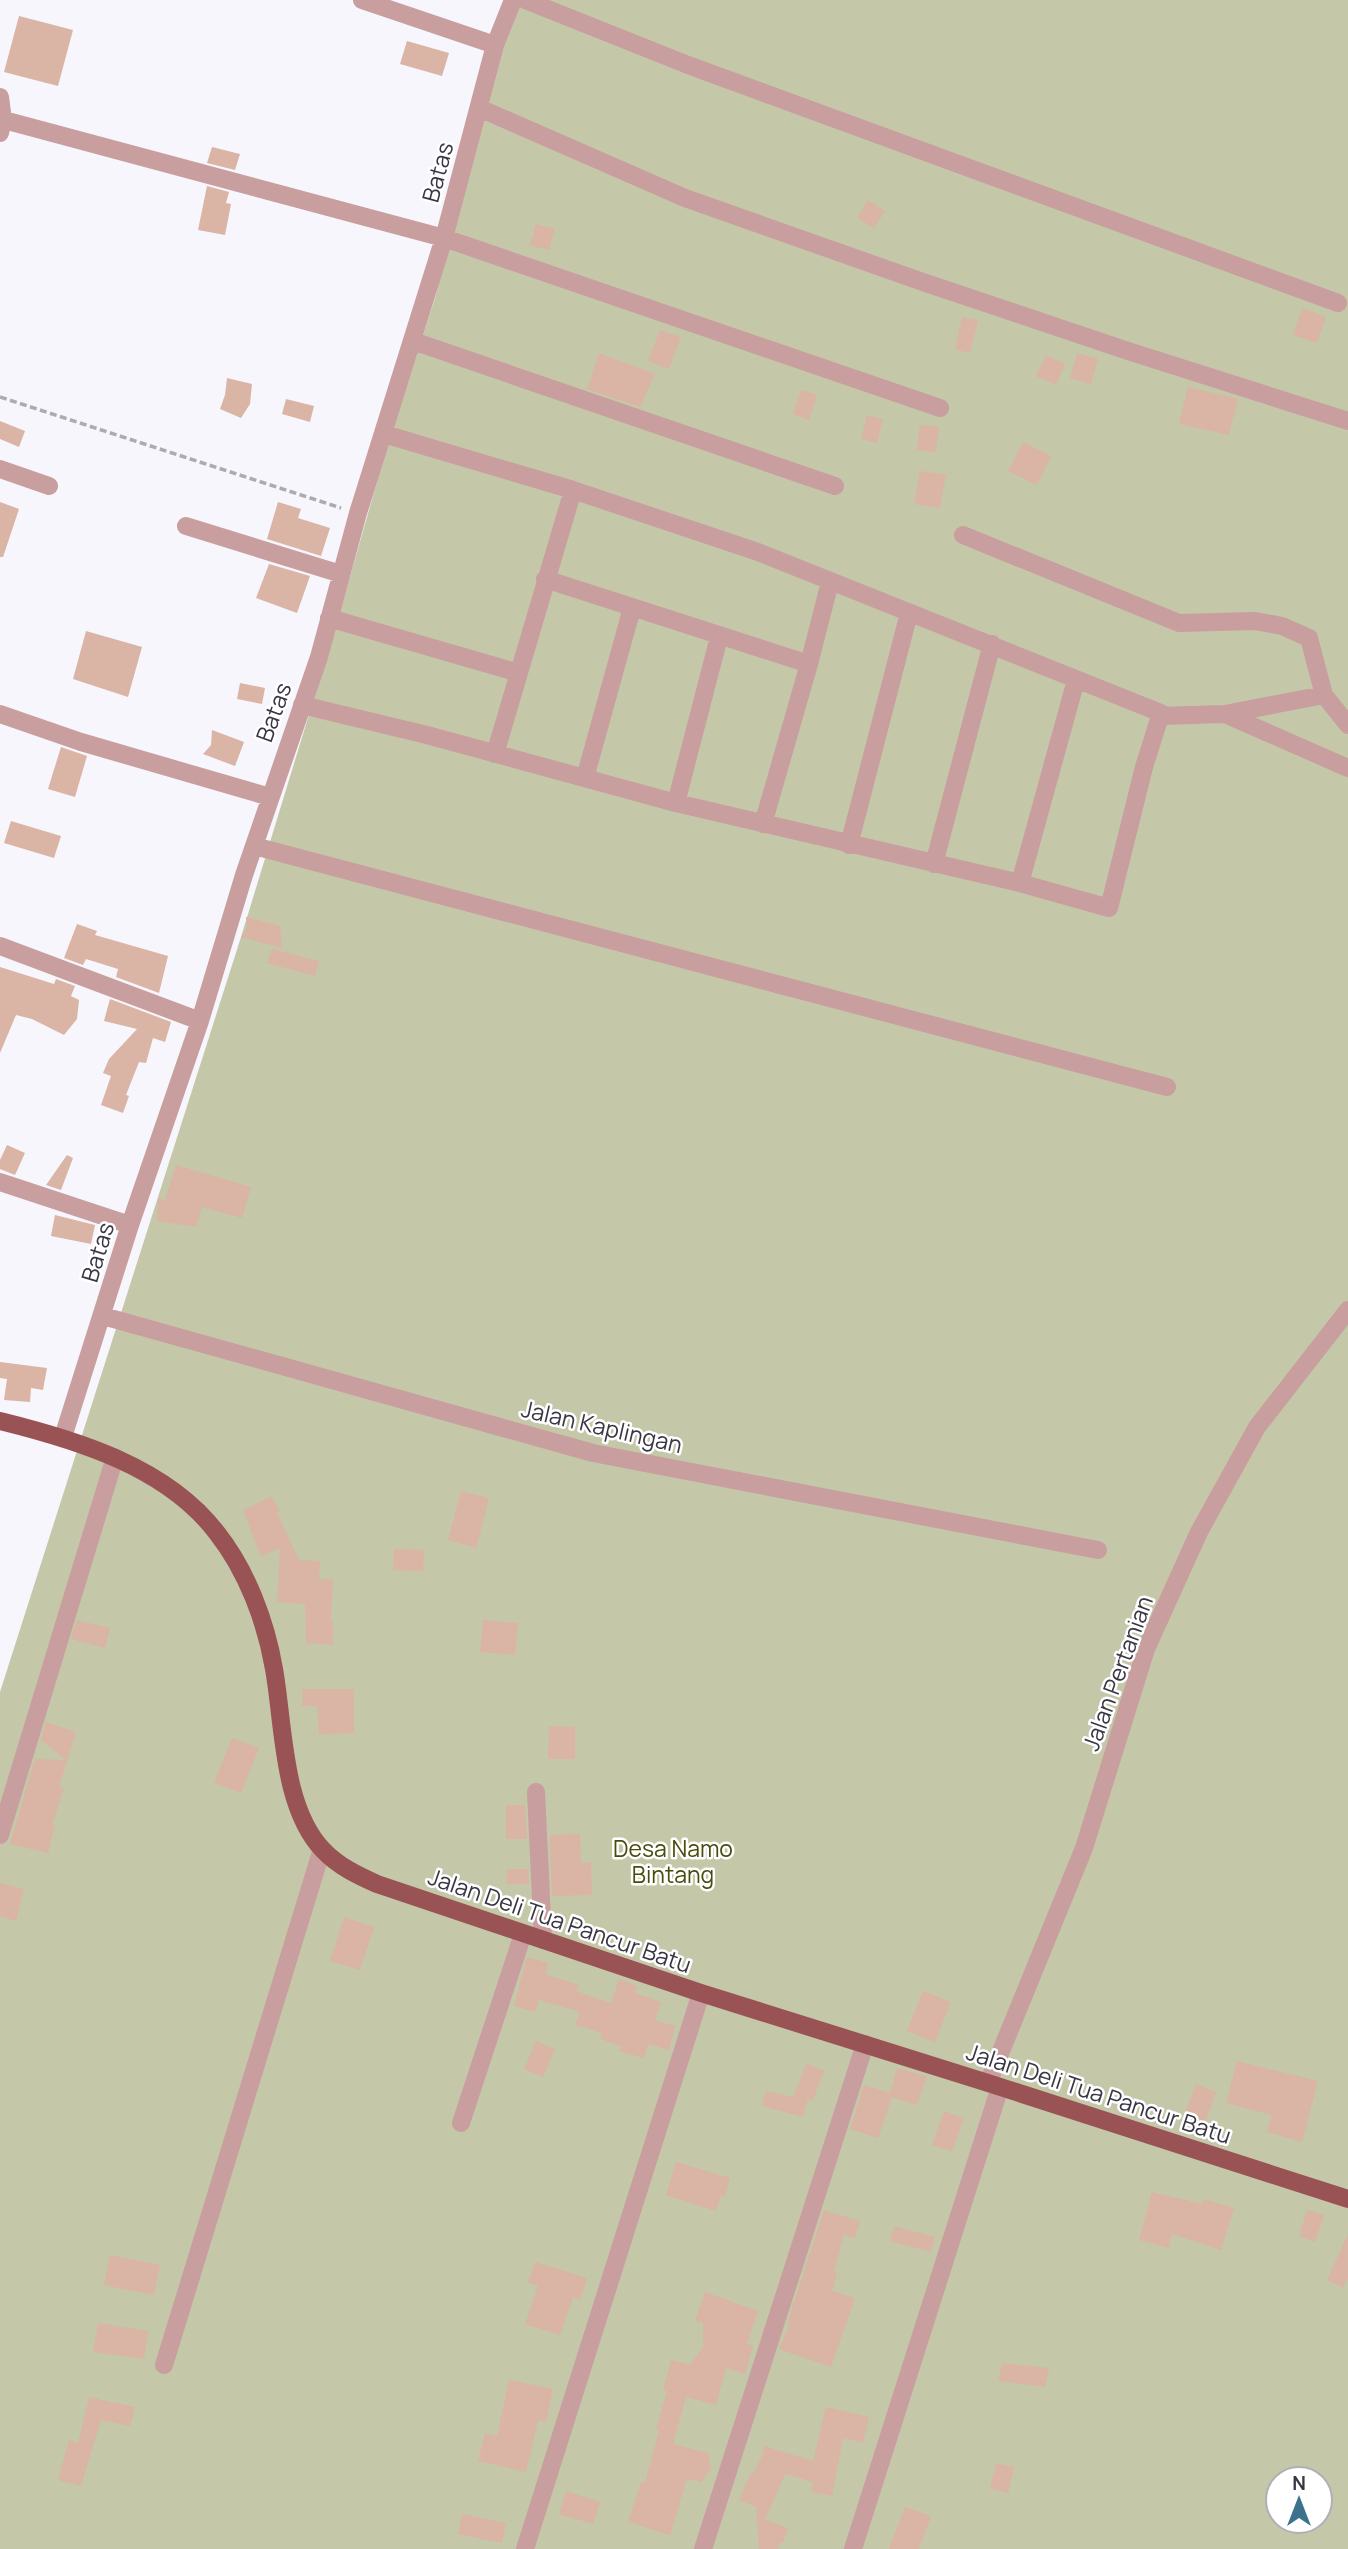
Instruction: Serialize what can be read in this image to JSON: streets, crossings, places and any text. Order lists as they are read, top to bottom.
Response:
{
  "streets": {
    "main road": ["Jalan Deli Tua Pancur Batu"],
    "street": ["Batas", "Jalan Kaplingan", "Jalan Pertanian"]
  },
  "crossings": [
    ["Batas", "Jalan Kaplingan"],
    ["Batas", "Jalan Deli Tua Pancur Batu"],
    ["Jalan Pertanian", "Jalan Deli Tua Pancur Batu"]
  ],
  "parks": ["Desa Namo Bintang"],
  "north": "top"
}
